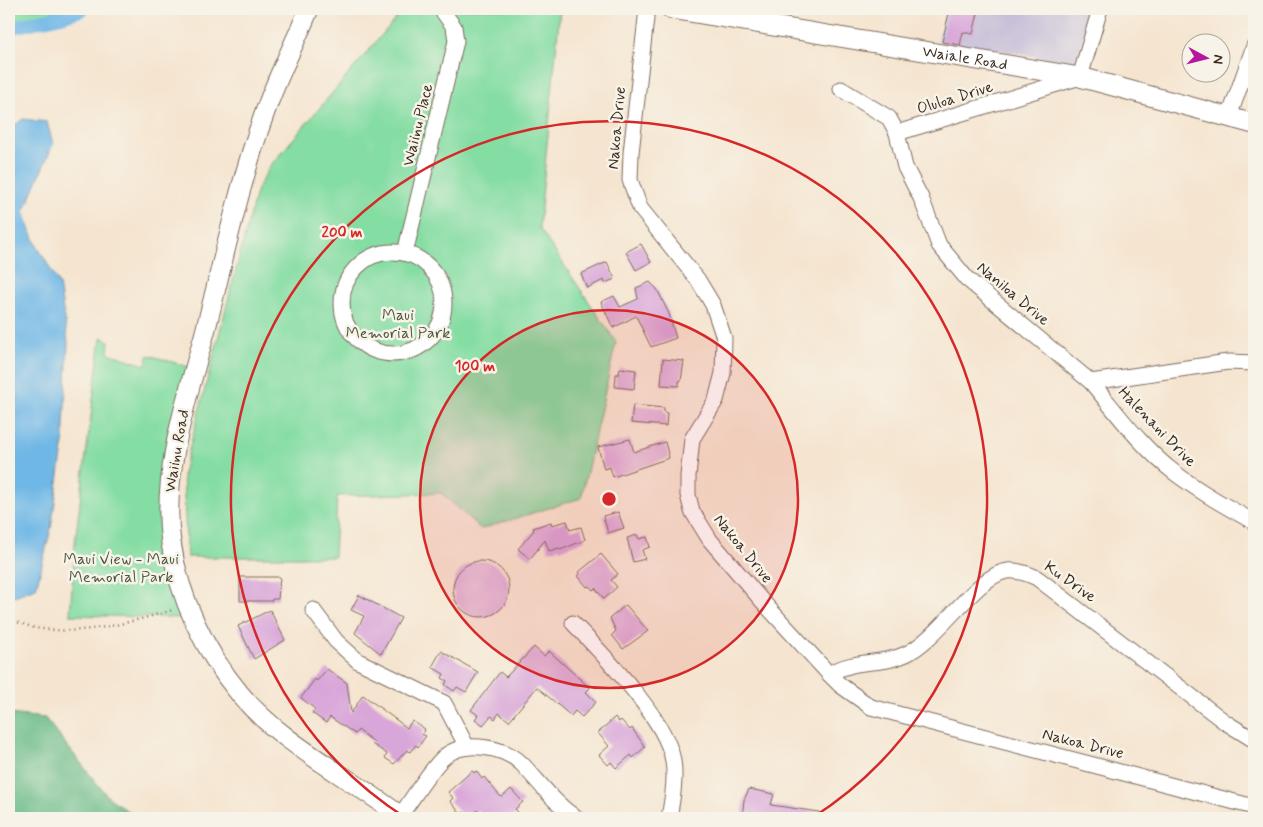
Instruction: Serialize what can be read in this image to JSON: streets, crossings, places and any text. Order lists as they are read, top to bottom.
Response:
{
  "streets": {
    "street": [
      "Waiale Road",
      "Oluloa Drive",
      "Waiinu Place",
      "Nakoa Drive",
      "Naniloa Drive",
      "Halenani Drive",
      "Waiinu Road",
      "Ku Drive"
    ]
  },
  "crossings": [
    ["Waiale Road", "Oluloa Drive"],
    ["Oluloa Drive", "Naniloa Drive"],
    ["Nakoa Drive", "Ku Drive"],
    ["Naniloa Drive", "Halenani Drive"]
  ],
  "parks": ["Maui Memorial Park", "Maui View - Maui Memorial Park"],
  "north": "right",
  "rings": ["200 m", "100 m"]
}
